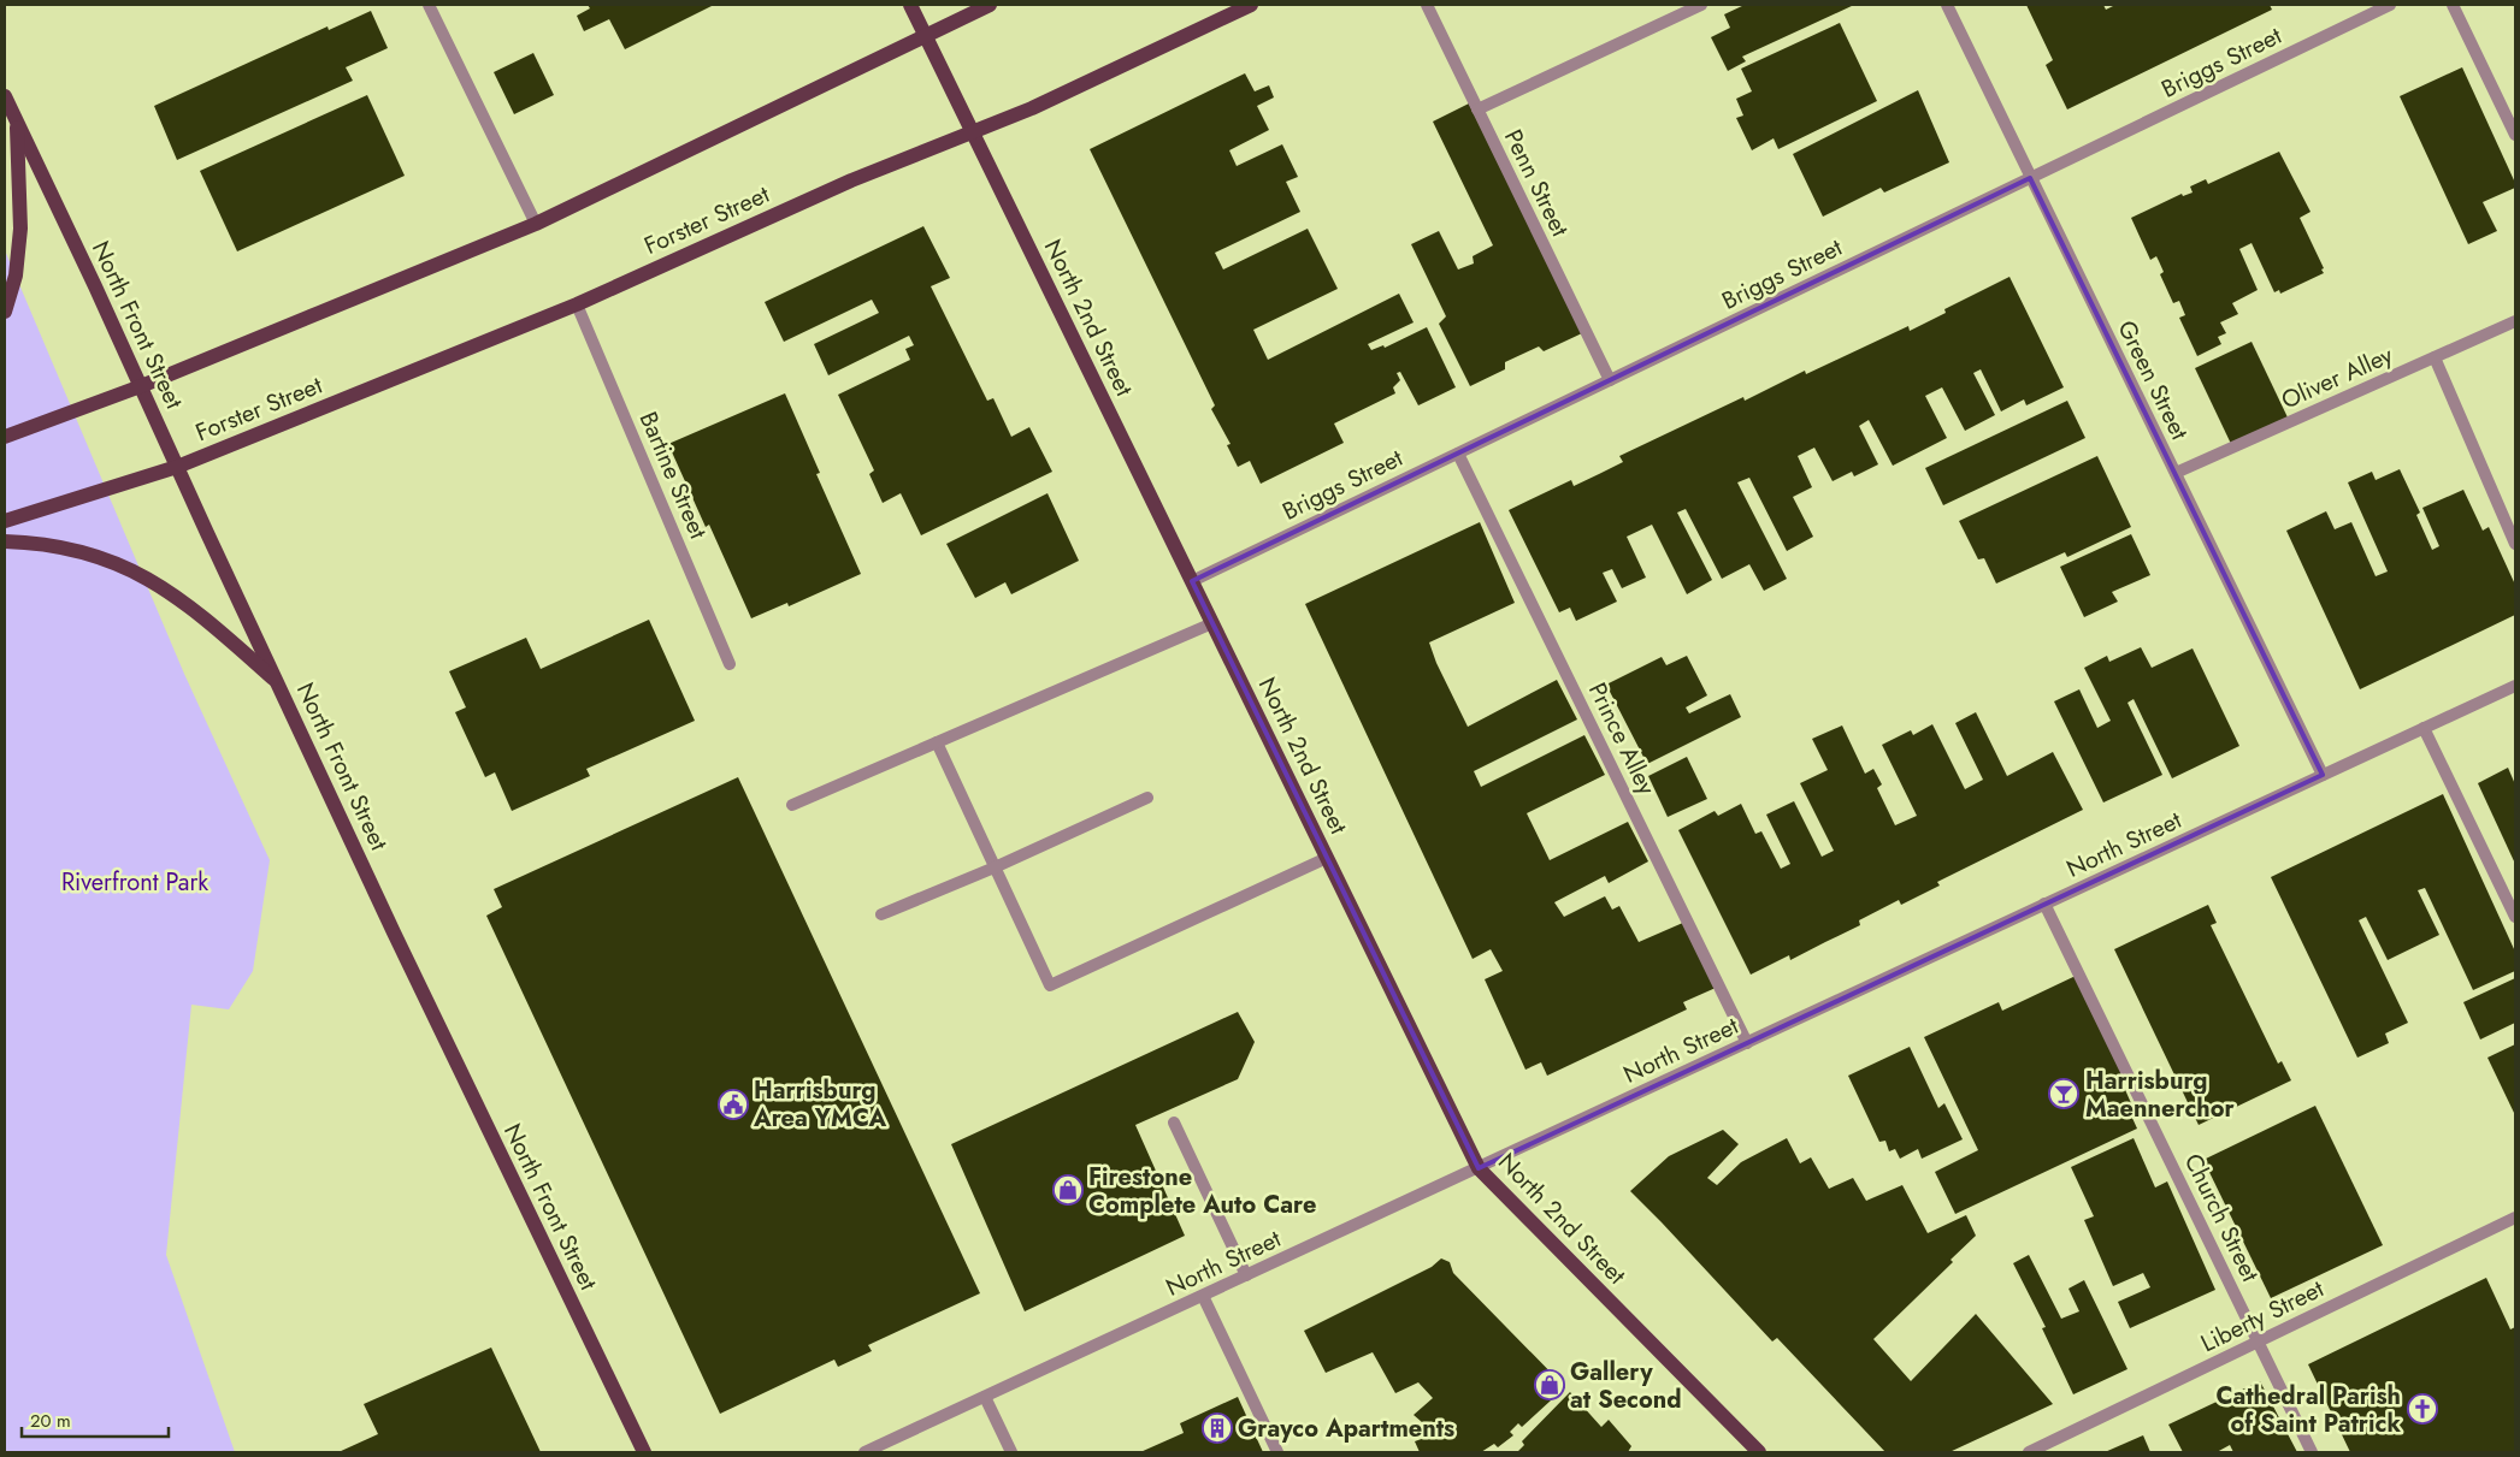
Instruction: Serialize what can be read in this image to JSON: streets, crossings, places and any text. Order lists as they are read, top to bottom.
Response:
{
  "streets": {
    "main road": ["Forster Street", "North 2nd Street", "North Front Street"],
    "street": [
      "Briggs Street",
      "Penn Street",
      "Oliver Alley",
      "Green Street",
      "Bartine Street",
      "Prince Alley",
      "North Street",
      "Church Street",
      "Liberty Street"
    ]
  },
  "crossings": [
    ["Briggs Street", "Penn Street"],
    ["Briggs Street", "North 2nd Street"],
    ["Briggs Street", "Green Street"],
    ["Briggs Street", "Prince Alley"],
    ["Forster Street", "North 2nd Street"],
    ["Forster Street", "North Front Street"],
    ["Forster Street", "Bartine Street"],
    ["North 2nd Street", "North Street"],
    ["Oliver Alley", "Green Street"],
    ["Green Street", "North Street"],
    ["Prince Alley", "North Street"],
    ["North Street", "Church Street"],
    ["Church Street", "Liberty Street"]
  ],
  "parks": ["Riverfront Park"],
  "places": {
    "bar": ["Harrisburg Maennerchor"],
    "public building": ["Harrisburg Area YMCA"],
    "shop": ["Firestone Complete Auto Care", "Gallery at Second"],
    "church": ["Cathedral Parish of Saint Patrick"],
    "building": ["Grayco Apartments"]
  },
  "scale_bar": "20 m"
}
